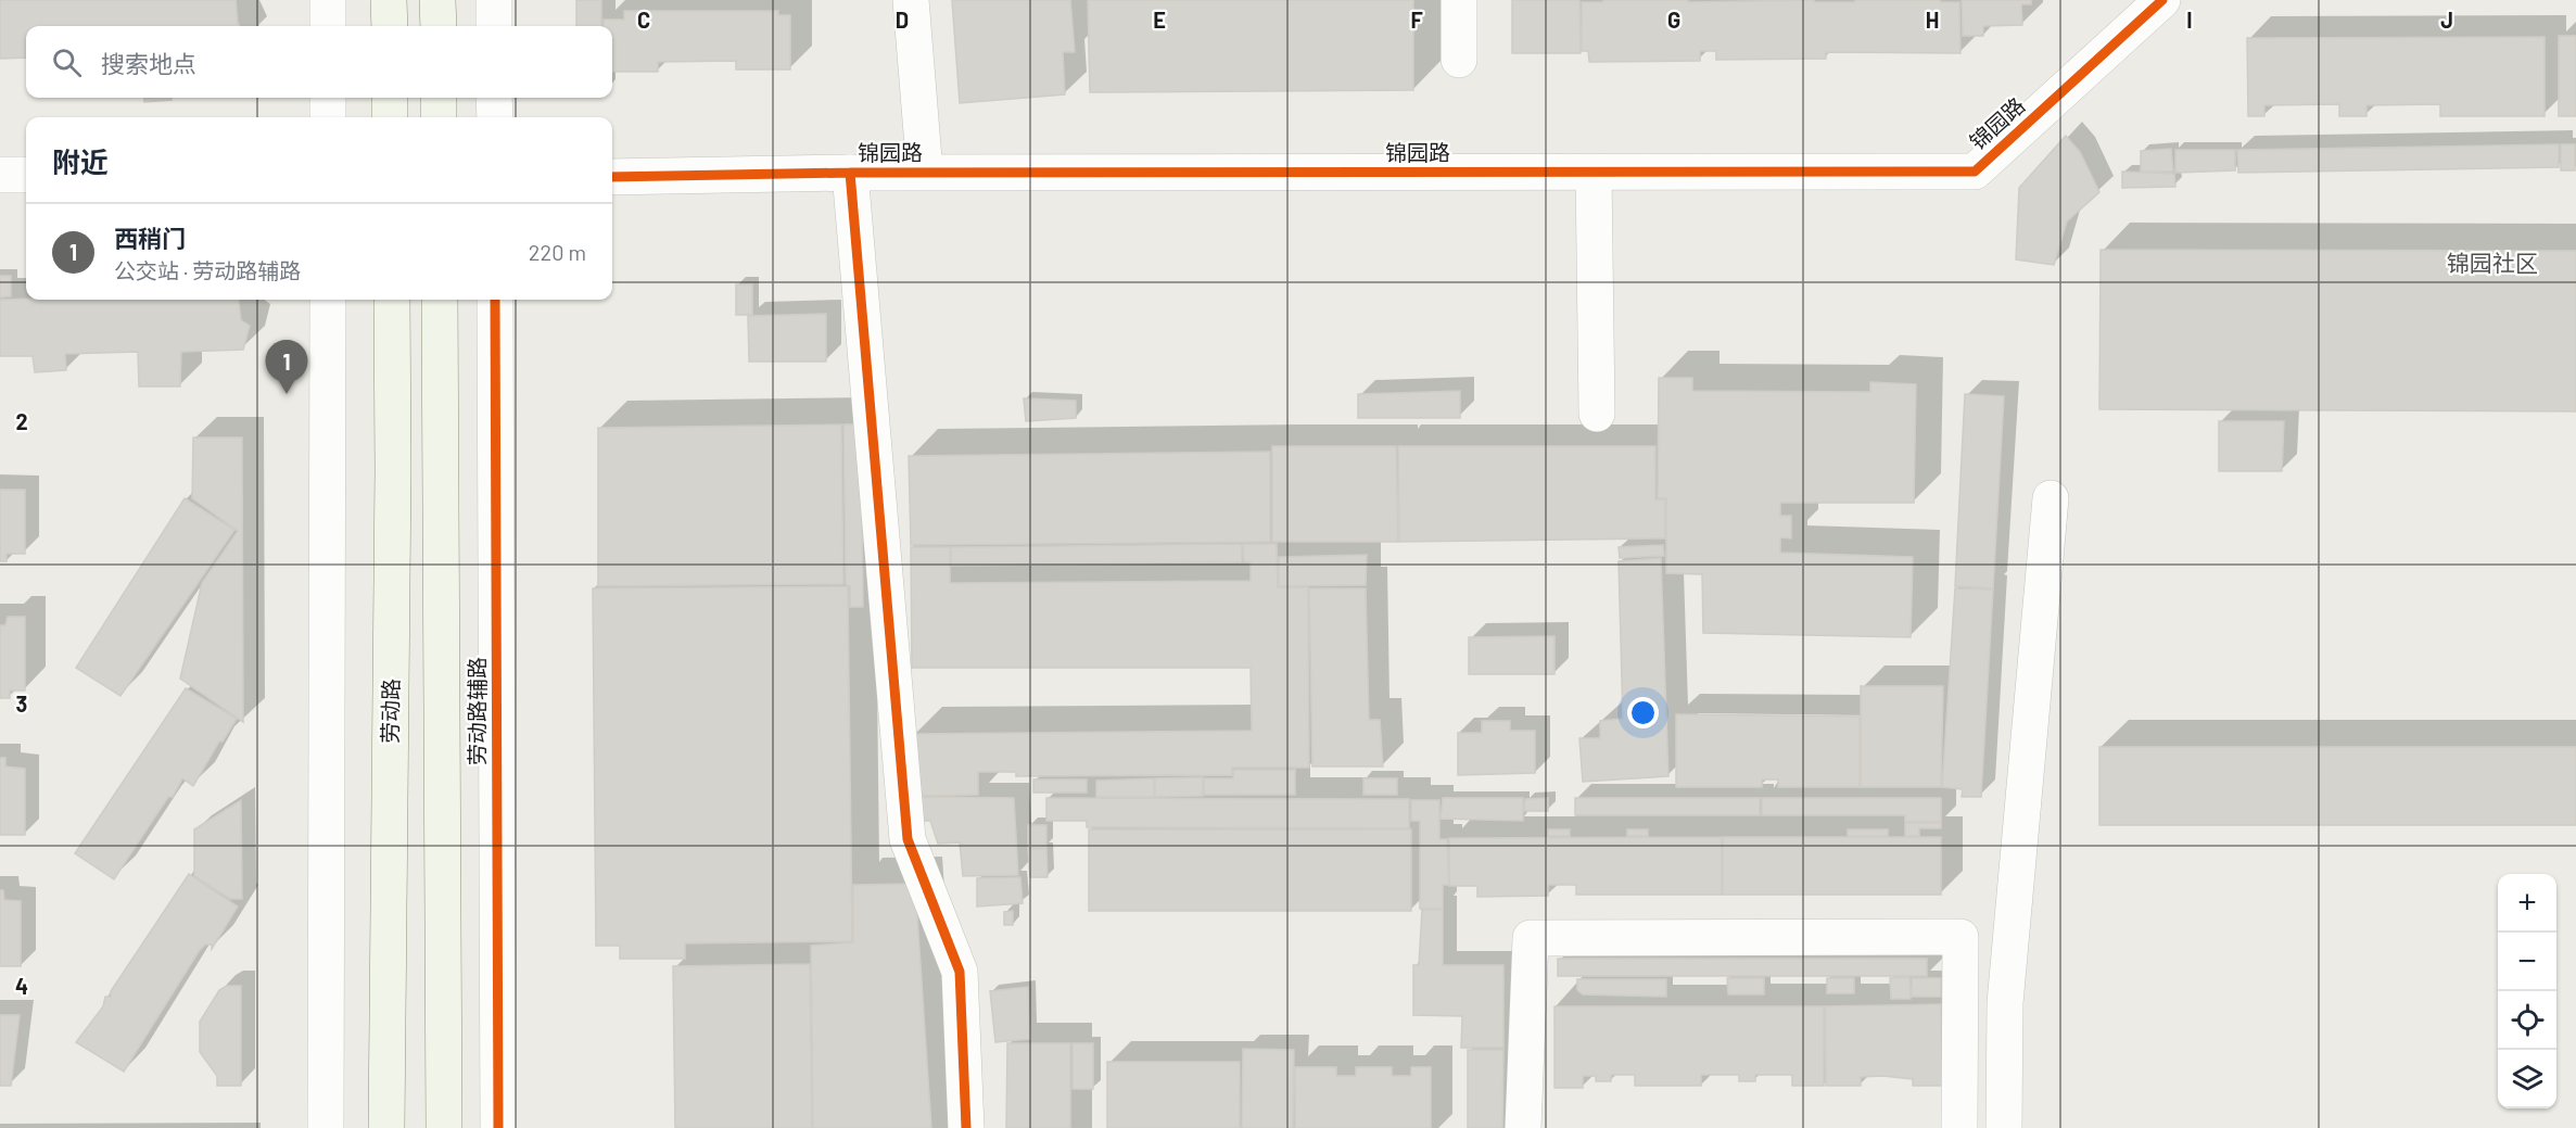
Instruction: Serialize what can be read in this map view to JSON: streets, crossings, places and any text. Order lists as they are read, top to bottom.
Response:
{
  "streets": {
    "main road": ["劳动路"],
    "street": ["锦园路", "劳动路辅路"]
  },
  "districts": ["锦园社区"],
  "page": {
    "search": "搜索地点",
    "heading": "附近",
    "list": [
      {
        "mark": "1",
        "name": "西稍门",
        "note": "公交站 · 劳动路辅路",
        "value": "220 m"
      }
    ],
    "pins": "1",
    "map_buttons": ["+", "−"]
  },
  "grid": {
    "columns": [
      "C",
      "D",
      "E",
      "F",
      "G",
      "H",
      "I",
      "J"
    ],
    "rows": ["2", "3", "4"]
  }
}
